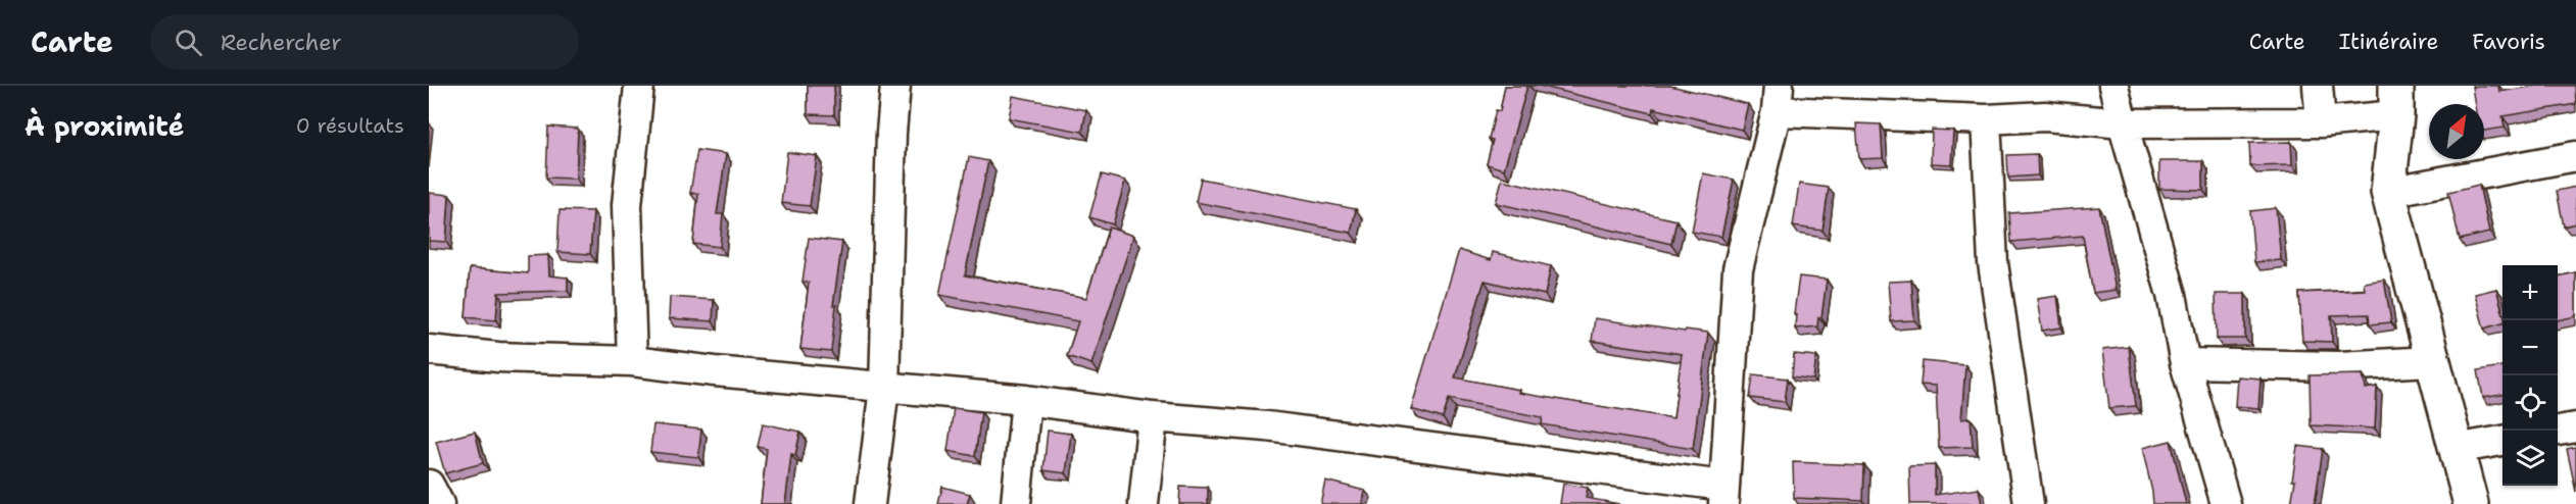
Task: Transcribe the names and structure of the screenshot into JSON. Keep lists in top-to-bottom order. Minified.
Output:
{"north":"top right","page":{"header":"Carte","search":"Rechercher","nav":["Carte","Itinéraire","Favoris"],"heading":["À proximité","0 résultats"],"map_buttons":["+","−"]}}
